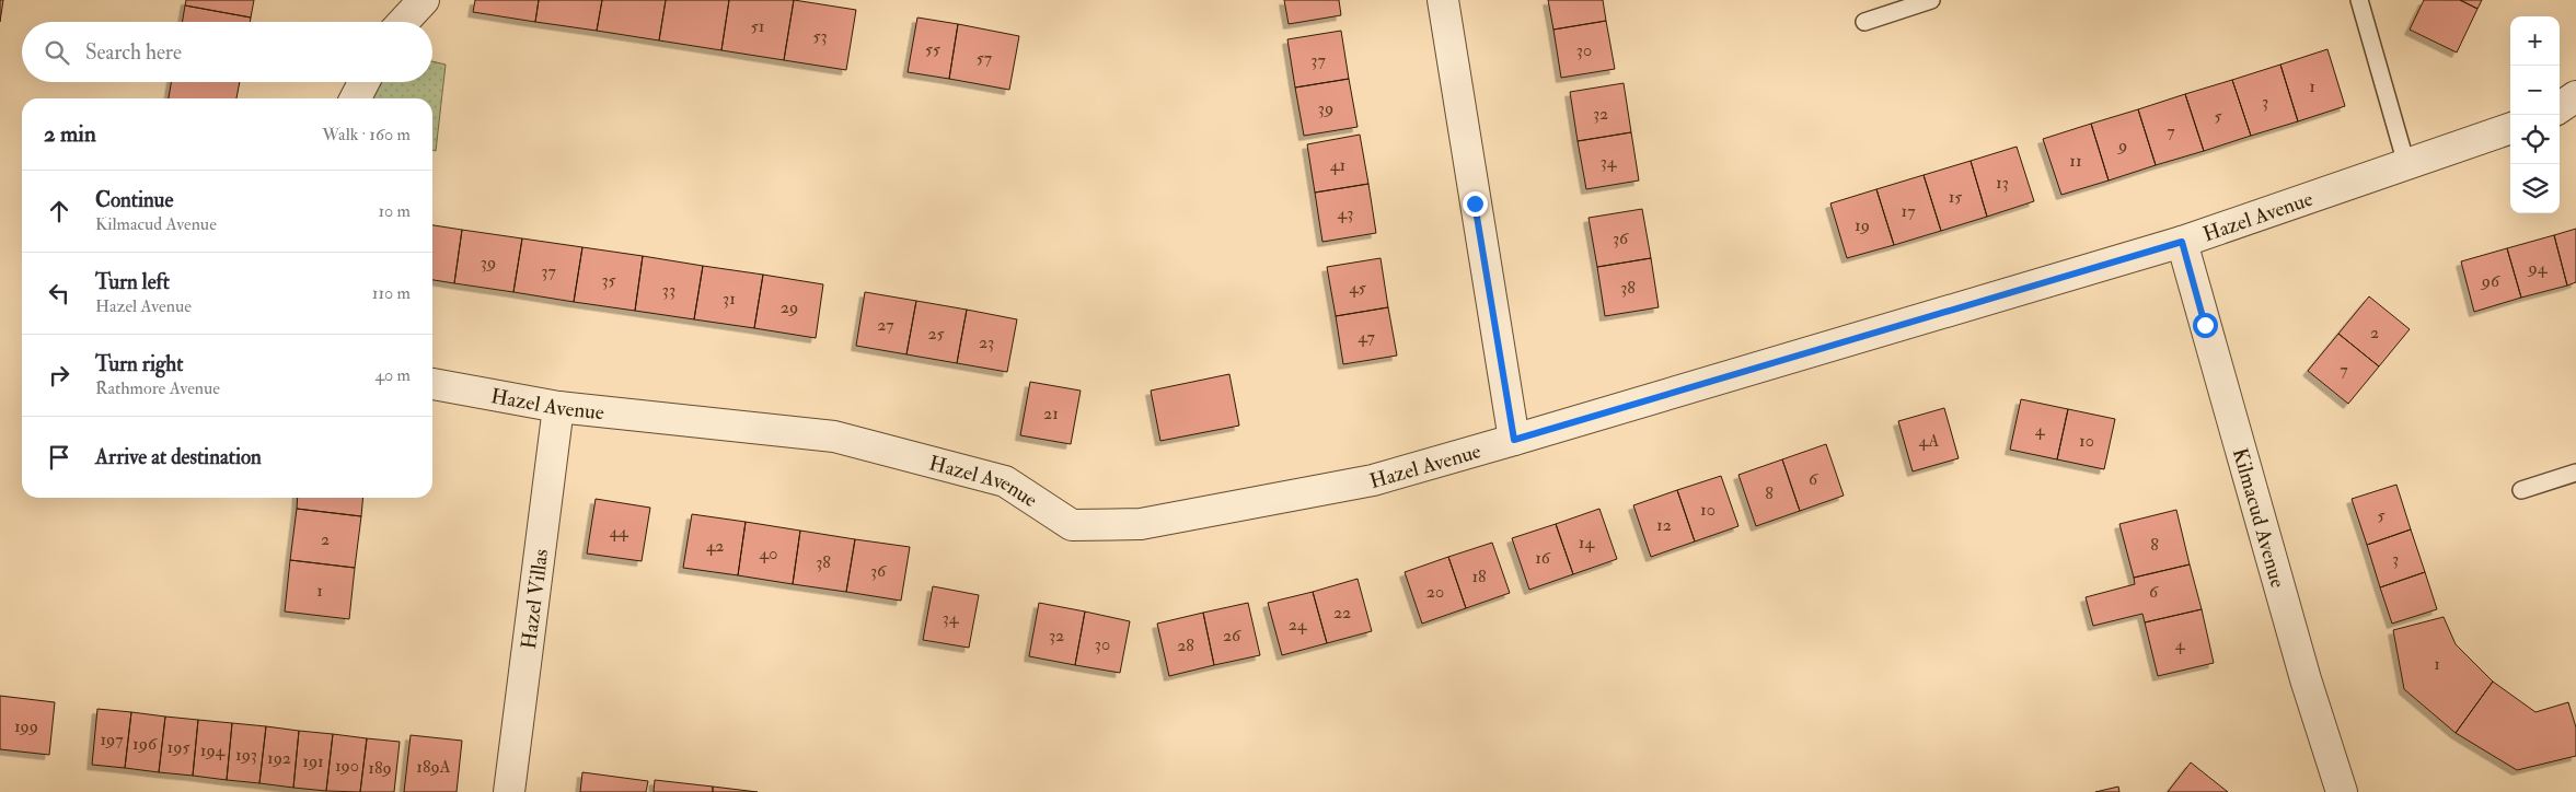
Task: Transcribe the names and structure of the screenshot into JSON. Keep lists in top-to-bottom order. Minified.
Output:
{"streets":{"street":["Hazel Avenue","Kilmacud Avenue","Hazel Villas"]},"crossings":[["Hazel Avenue","Kilmacud Avenue"],["Hazel Avenue","Hazel Villas"]],"house_numbers":["51","53","55","30","57","37","1","3","39","32","5","7","9","11","34","41","13","15","17","43","19","36","39","94","37","35","96","45","38","33","31","29","27","2","25","47","23","7","21","4","4A","10","6","8","10","5","12","44","2","14","8","42","40","16","3","38","36","18","1","20","6","22","34","24","32","26","30","4","28","1","199","197","196","195","194","193","192","191","190","189A","189"],"page":{"map_buttons":["+","−"],"search":"Search here","heading":["2 min","Walk · 160 m"],"list":[["Continue","Kilmacud Avenue","10 m"],["Turn left","Hazel Avenue","110 m"],["Turn right","Rathmore Avenue","40 m"],"Arrive at destination"]}}
